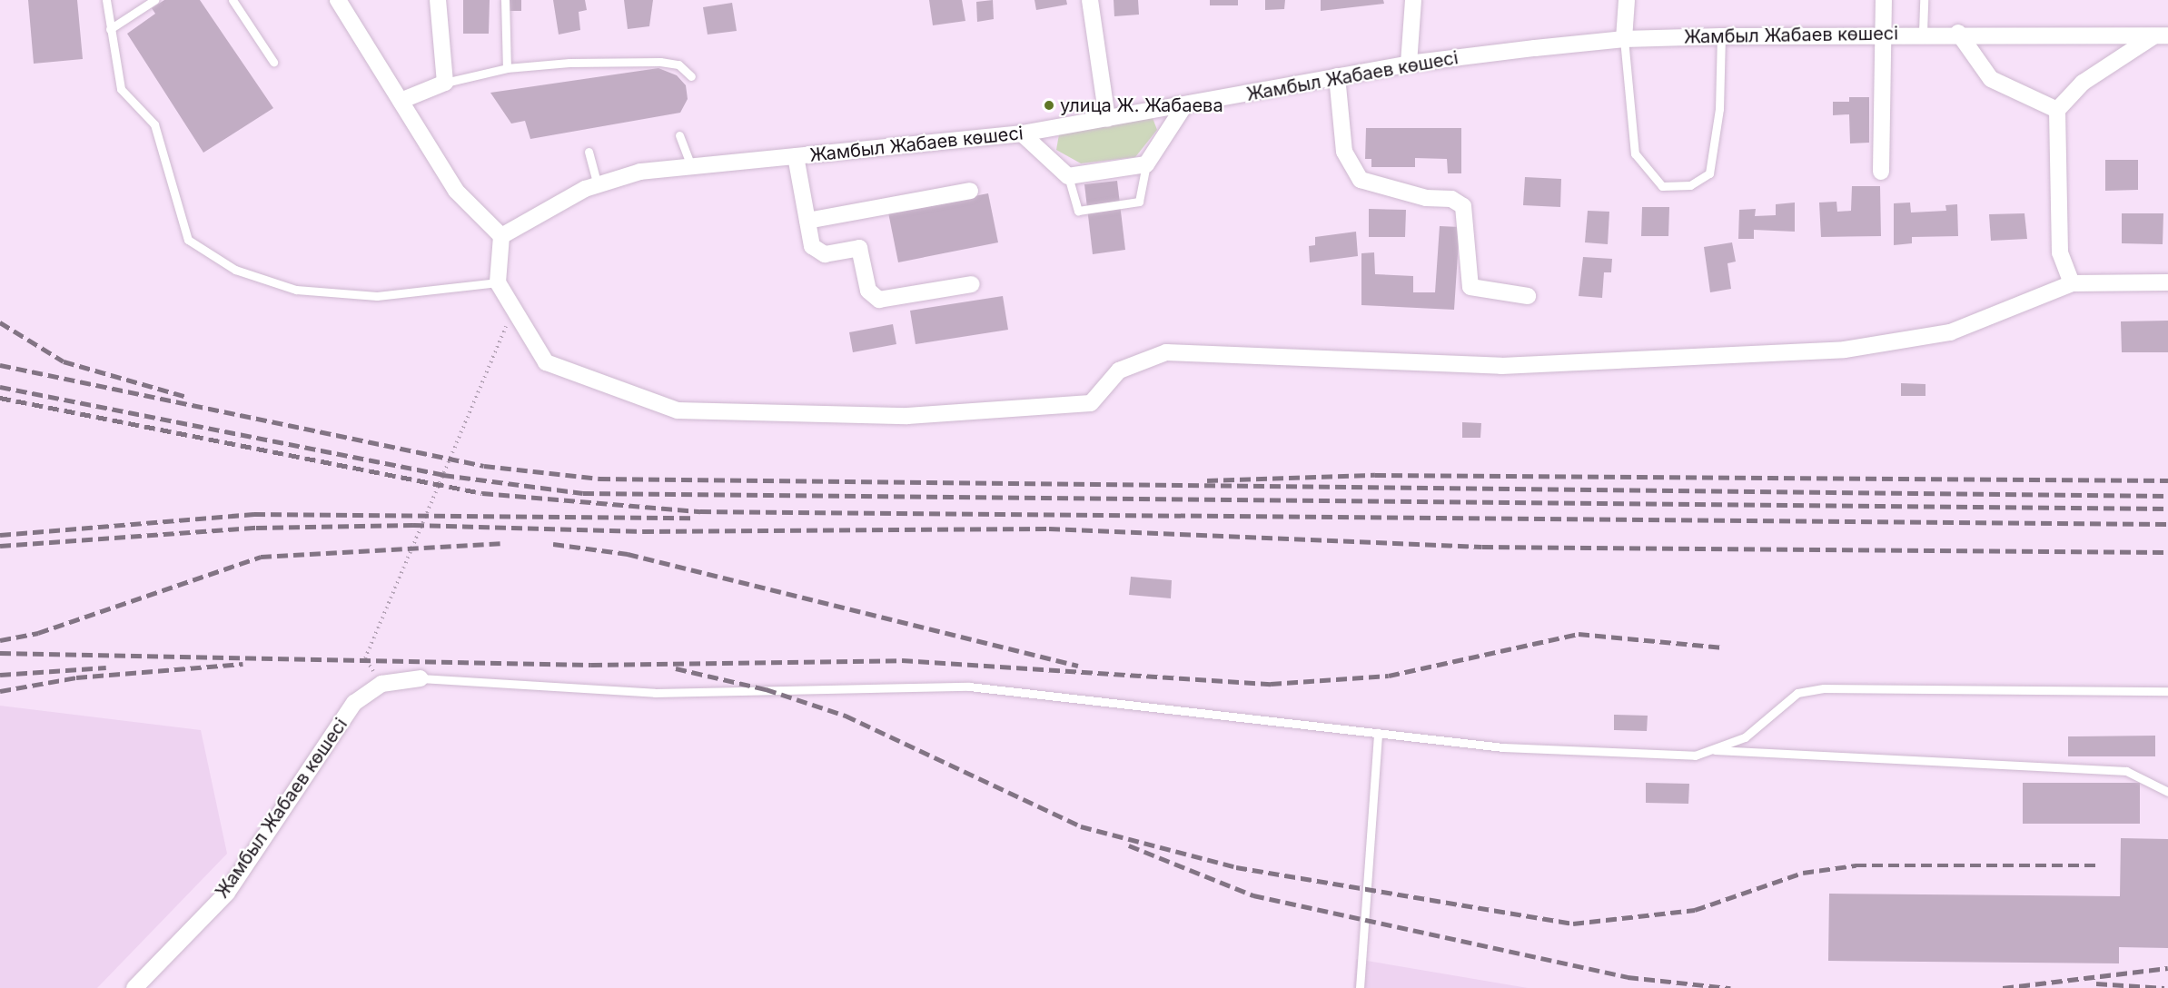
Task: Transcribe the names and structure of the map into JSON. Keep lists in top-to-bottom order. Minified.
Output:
{"streets":{"street":["Жамбыл Жабаев көшесі"]},"places":["улица Ж. Жабаева"]}
